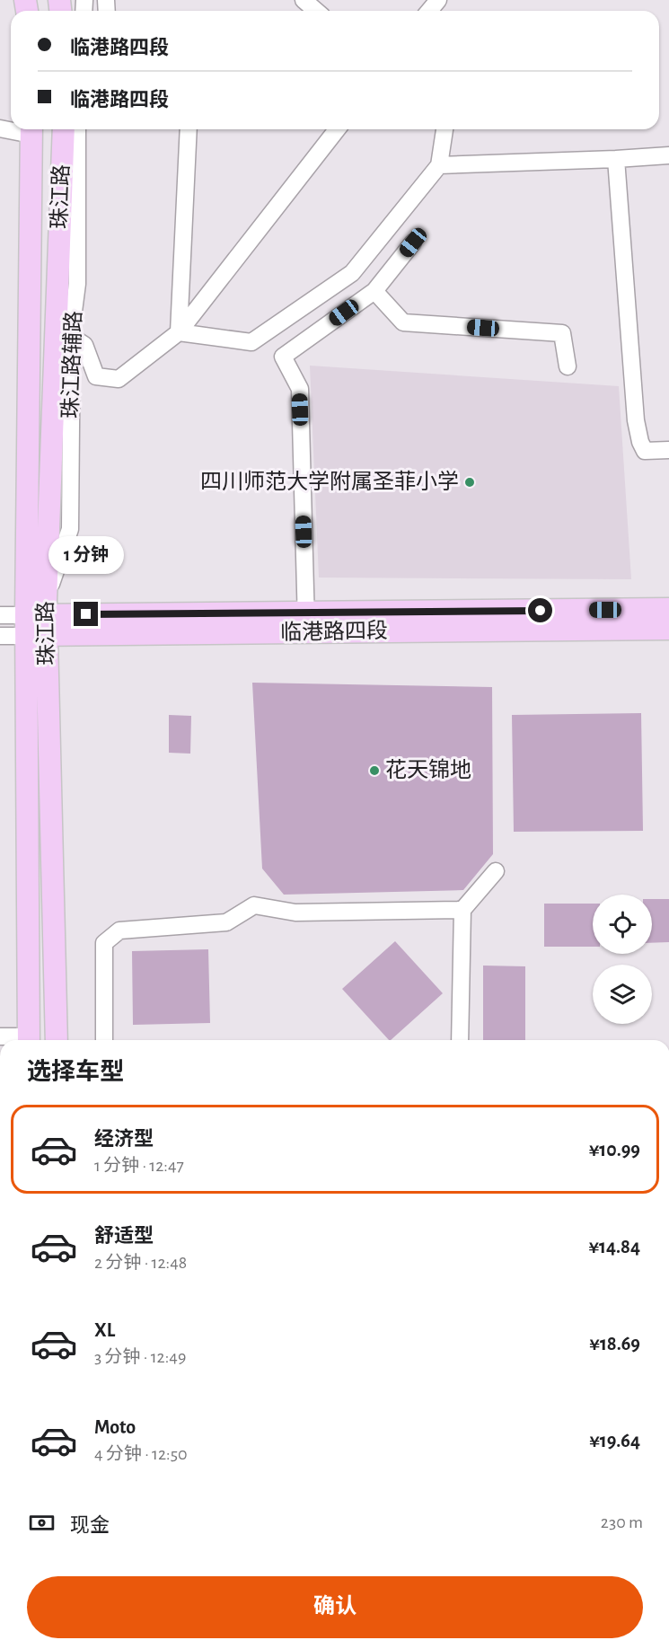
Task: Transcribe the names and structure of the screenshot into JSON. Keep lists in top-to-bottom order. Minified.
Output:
{"streets":{"main road":["珠江路","临港路四段"],"street":["珠江路辅路"]},"crossings":[["珠江路","珠江路辅路"],["珠江路","临港路四段"],["珠江路辅路","临港路四段"]],"places":["四川师范大学附属圣菲小学","花天锦地"],"page":{"banner":["临港路四段","临港路四段"],"bubble":"1 分钟","heading":"选择车型","list":[{"name":"经济型","note":"1 分钟 · 12:47","value":"¥10.99"},{"name":"舒适型","note":"2 分钟 · 12:48","value":"¥14.84"},{"name":"XL","note":"3 分钟 · 12:49","value":"¥18.69"},{"name":"Moto","note":"4 分钟 · 12:50","value":"¥19.64"}],"pay":["现金","230 m"],"buttons":"确认"}}
